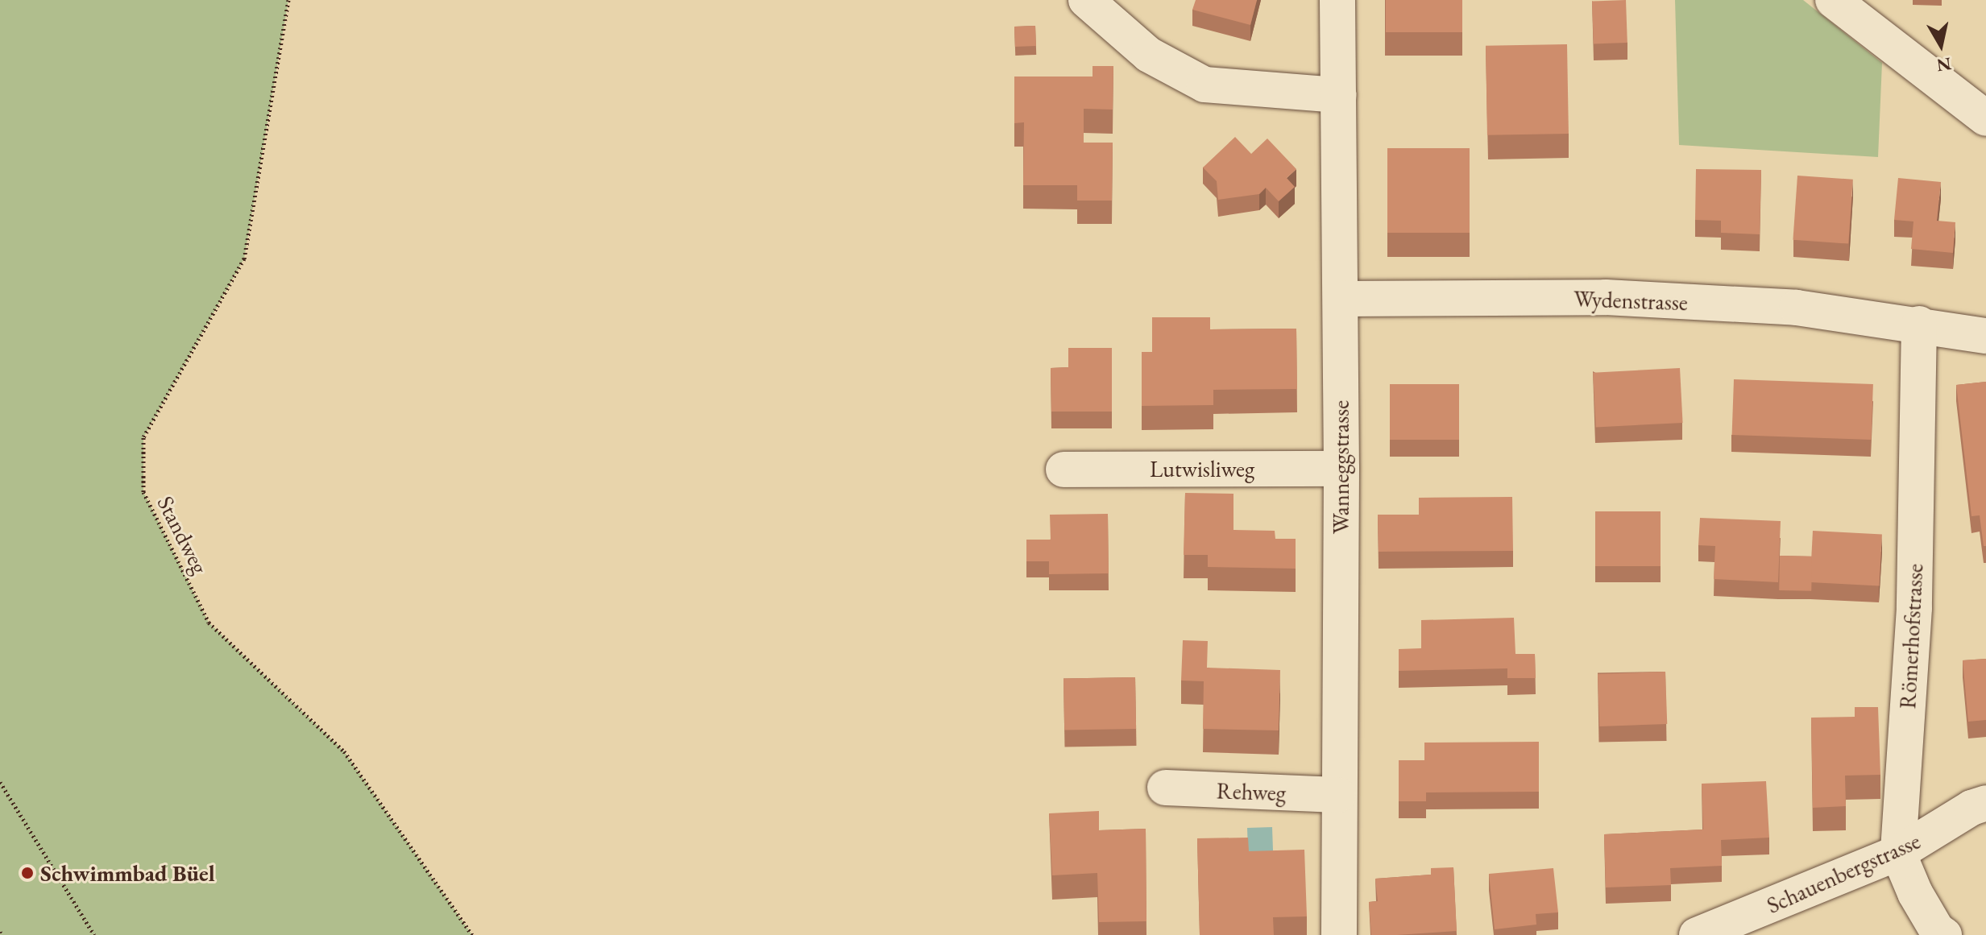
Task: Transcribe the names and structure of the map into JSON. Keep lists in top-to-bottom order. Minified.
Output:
{"streets":{"street":["Wydenstrasse","Wanneggstrasse","Lutwisliweg","Römerhofstrasse","Rehweg","Schauenbergstrasse"],"path":["Standweg"]},"crossings":[["Wydenstrasse","Wanneggstrasse"],["Wydenstrasse","Römerhofstrasse"],["Wanneggstrasse","Lutwisliweg"],["Wanneggstrasse","Rehweg"],["Römerhofstrasse","Schauenbergstrasse"]],"places":["Schwimmbad Büel"],"north":"bottom"}
